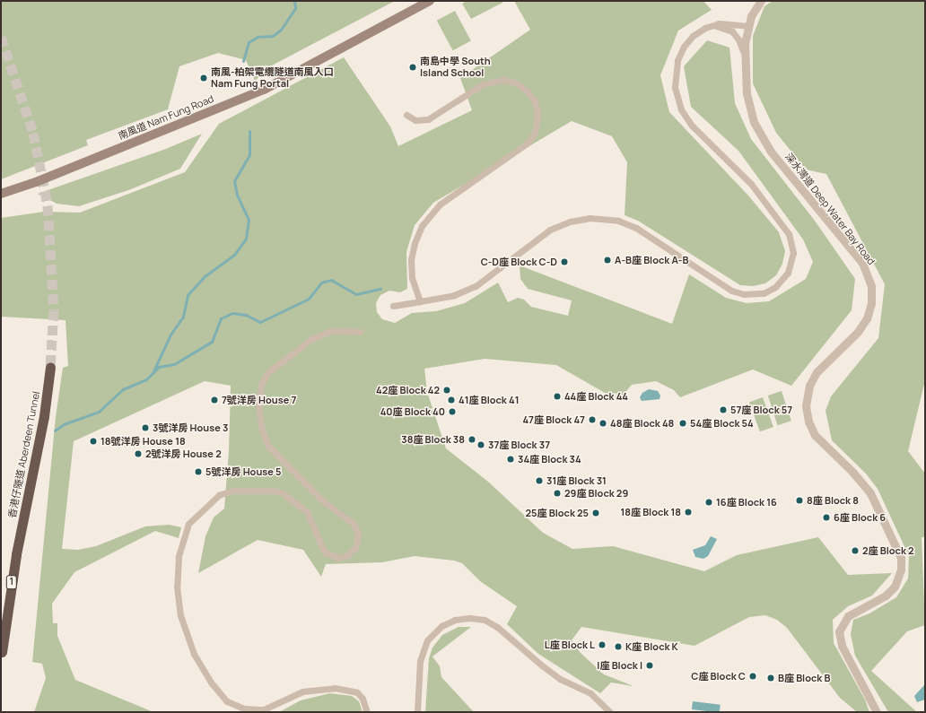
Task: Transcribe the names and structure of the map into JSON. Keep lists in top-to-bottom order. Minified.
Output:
{"streets":{"highway":["香港仔隧道 Aberdeen Tunnel","1"],"main road":["南風道 Nam Fung Road"],"street":["深水灣道 Deep Water Bay Road"]},"places":["南島中學 South Island School","南風-柏架電纜隧道南風入口 Nam Fung Portal","A-B座 Block A-B","C-D座 Block C-D","42座 Block 42","44座 Block 44","7號洋房 House 7","41座 Block 41","57座 Block 57","40座 Block 40","47座 Block 47","48座 Block 48","54座 Block 54","3號洋房 House 3","38座 Block 38","18號洋房 House 18","37座 Block 37","2號洋房 House 2","34座 Block 34","5號洋房 House 5","31座 Block 31","29座 Block 29","8座 Block 8","16座 Block 16","18座 Block 18","25座 Block 25","6座 Block 6","2座 Block 2","L座 Block L","K座 Block K","I座 Block I","C座 Block C","B座 Block B"]}
